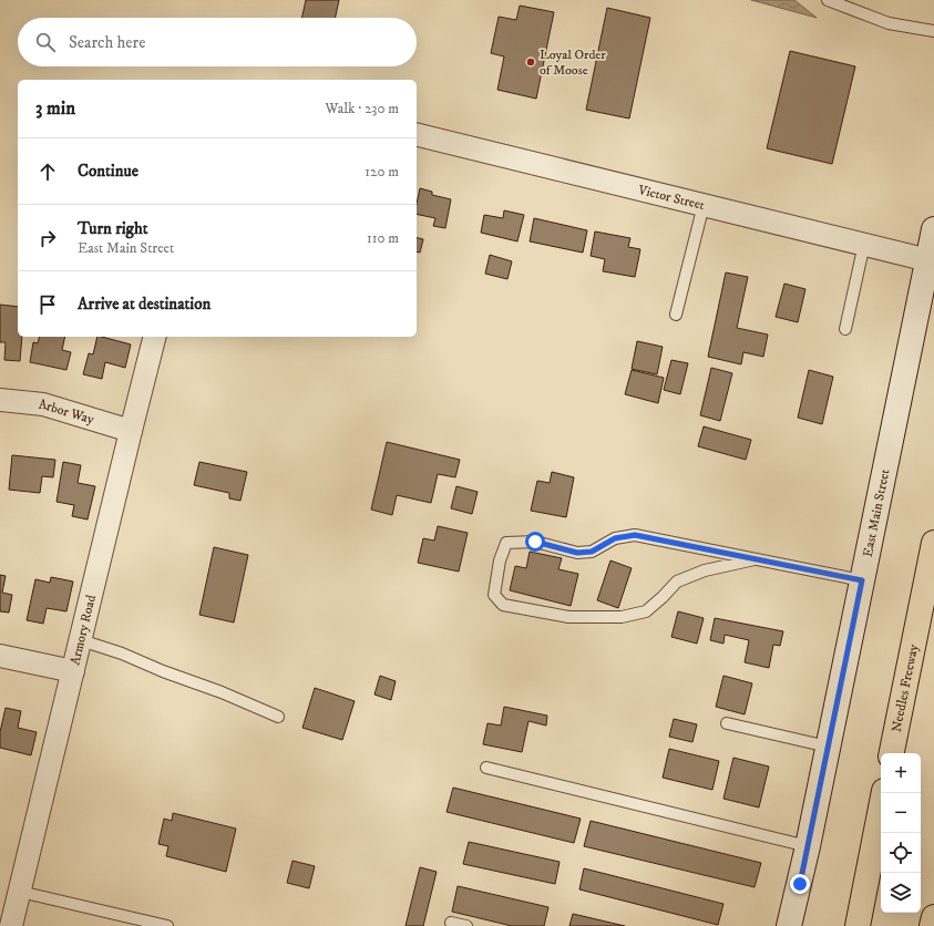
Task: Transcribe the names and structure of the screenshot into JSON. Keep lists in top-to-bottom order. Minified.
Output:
{"streets":{"highway":["Needles Freeway"],"street":["Victor Street","Arbor Way","East Main Street","Armory Road"]},"crossings":[["Victor Street","East Main Street"],["Arbor Way","Armory Road"]],"places":["Loyal Order of Moose"],"page":{"search":"Search here","heading":["3 min","Walk · 230 m"],"list":[["Continue","120 m"],["Turn right","East Main Street","110 m"],"Arrive at destination"],"map_buttons":["+","−"]}}
